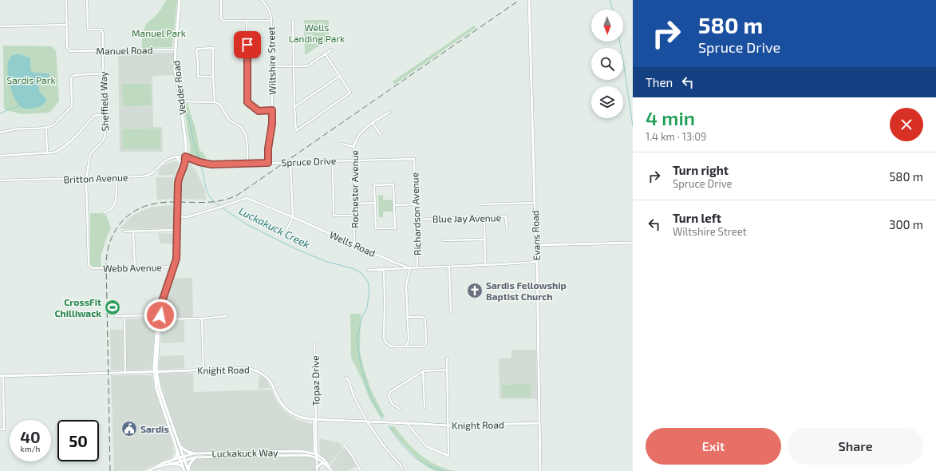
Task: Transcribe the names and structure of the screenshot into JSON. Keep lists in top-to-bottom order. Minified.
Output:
{"streets":{"main road":["Vedder Road"],"street":["Manuel Road","Wiltshire Street","Sheffield Way","Spruce Drive","Britton Avenue","Rochester Avenue","Richardson Avenue","Blue Jay Avenue","Evans Road","Wells Road","Webb Avenue","Knight Road","Topaz Drive","Luckakuck Way"]},"crossings":[["Manuel Road","Vedder Road"],["Manuel Road","Sheffield Way"],["Wiltshire Street","Spruce Drive"],["Vedder Road","Spruce Drive"],["Vedder Road","Britton Avenue"],["Vedder Road","Wells Road"],["Vedder Road","Webb Avenue"],["Vedder Road","Knight Road"],["Vedder Road","Luckakuck Way"],["Sheffield Way","Britton Avenue"],["Sheffield Way","Webb Avenue"],["Spruce Drive","Britton Avenue"],["Spruce Drive","Rochester Avenue"],["Spruce Drive","Richardson Avenue"],["Rochester Avenue","Wells Road"],["Richardson Avenue","Blue Jay Avenue"],["Richardson Avenue","Wells Road"],["Evans Road","Wells Road"],["Evans Road","Knight Road"],["Knight Road","Topaz Drive"],["Topaz Drive","Luckakuck Way"]],"water":["Luckakuck Creek"],"parks":["Wells Landing Park","Manuel Park","Sardis Park"],"places":{"church":["Sardis Fellowship Baptist Church"],"sports":["CrossFit Chilliwack"],"public building":["Sardis"]},"north":"bottom","page":{"turn":["580 m","Spruce Drive"],"then":"Then","heading":["4 min","1.4 km · 13:09"],"list":[{"name":"Turn right","note":"Spruce Drive","value":"580 m"},{"name":"Turn left","note":"Wiltshire Street","value":"300 m"}],"speed":"40 km/h","limit":"50","buttons":["Exit","Share"]}}
